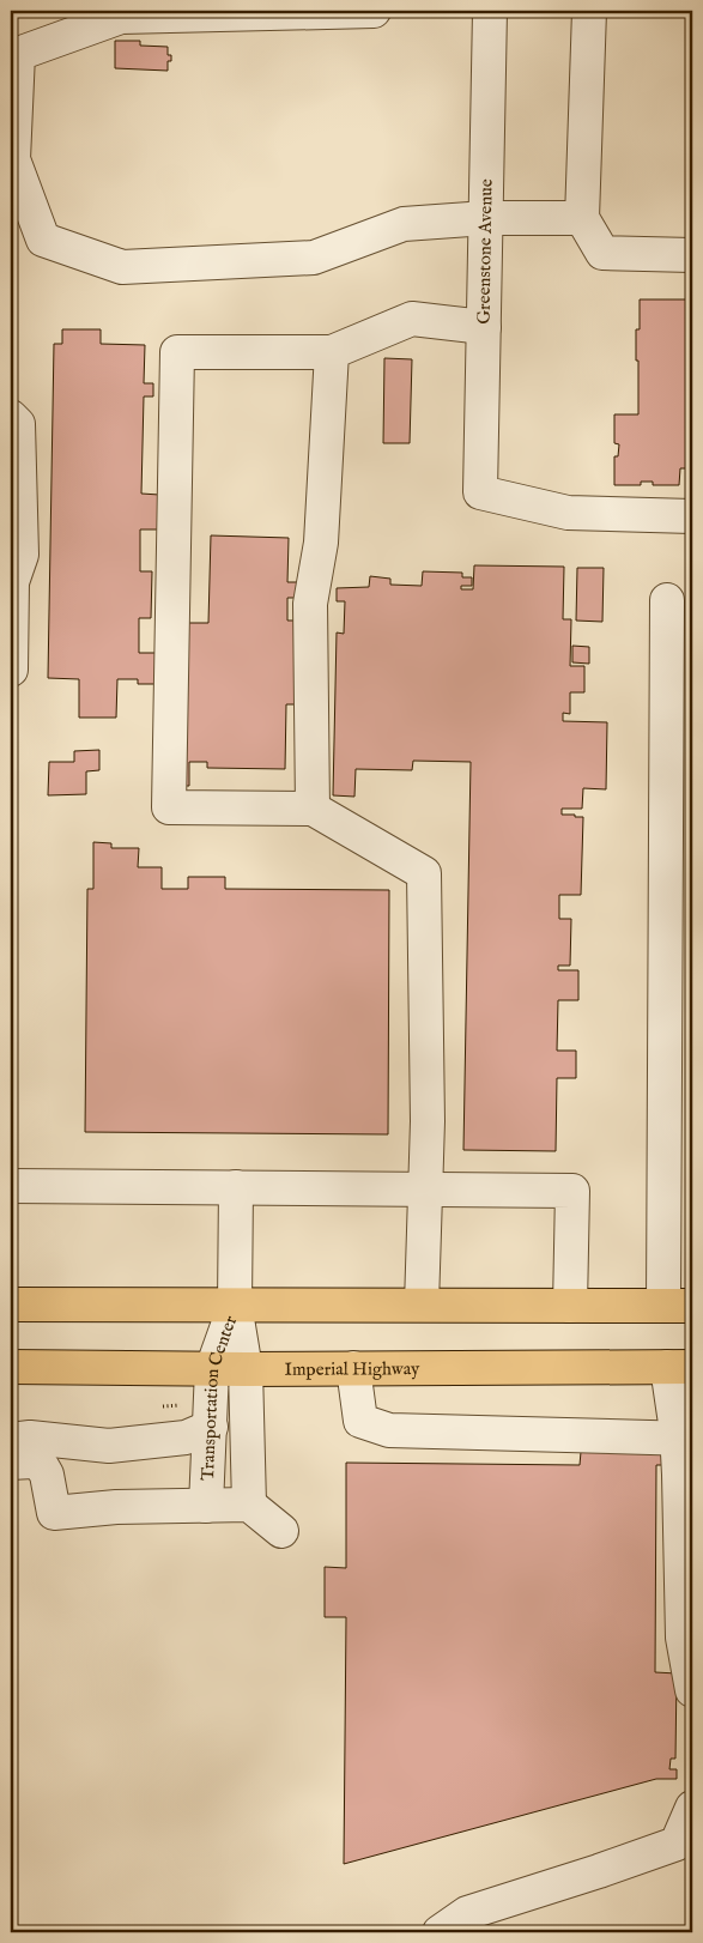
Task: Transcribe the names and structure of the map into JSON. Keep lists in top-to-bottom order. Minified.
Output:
{"streets":{"main road":["Imperial Highway"],"street":["Greenstone Avenue","Transportation Center"]},"crossings":[["Imperial Highway","Transportation Center"]]}
